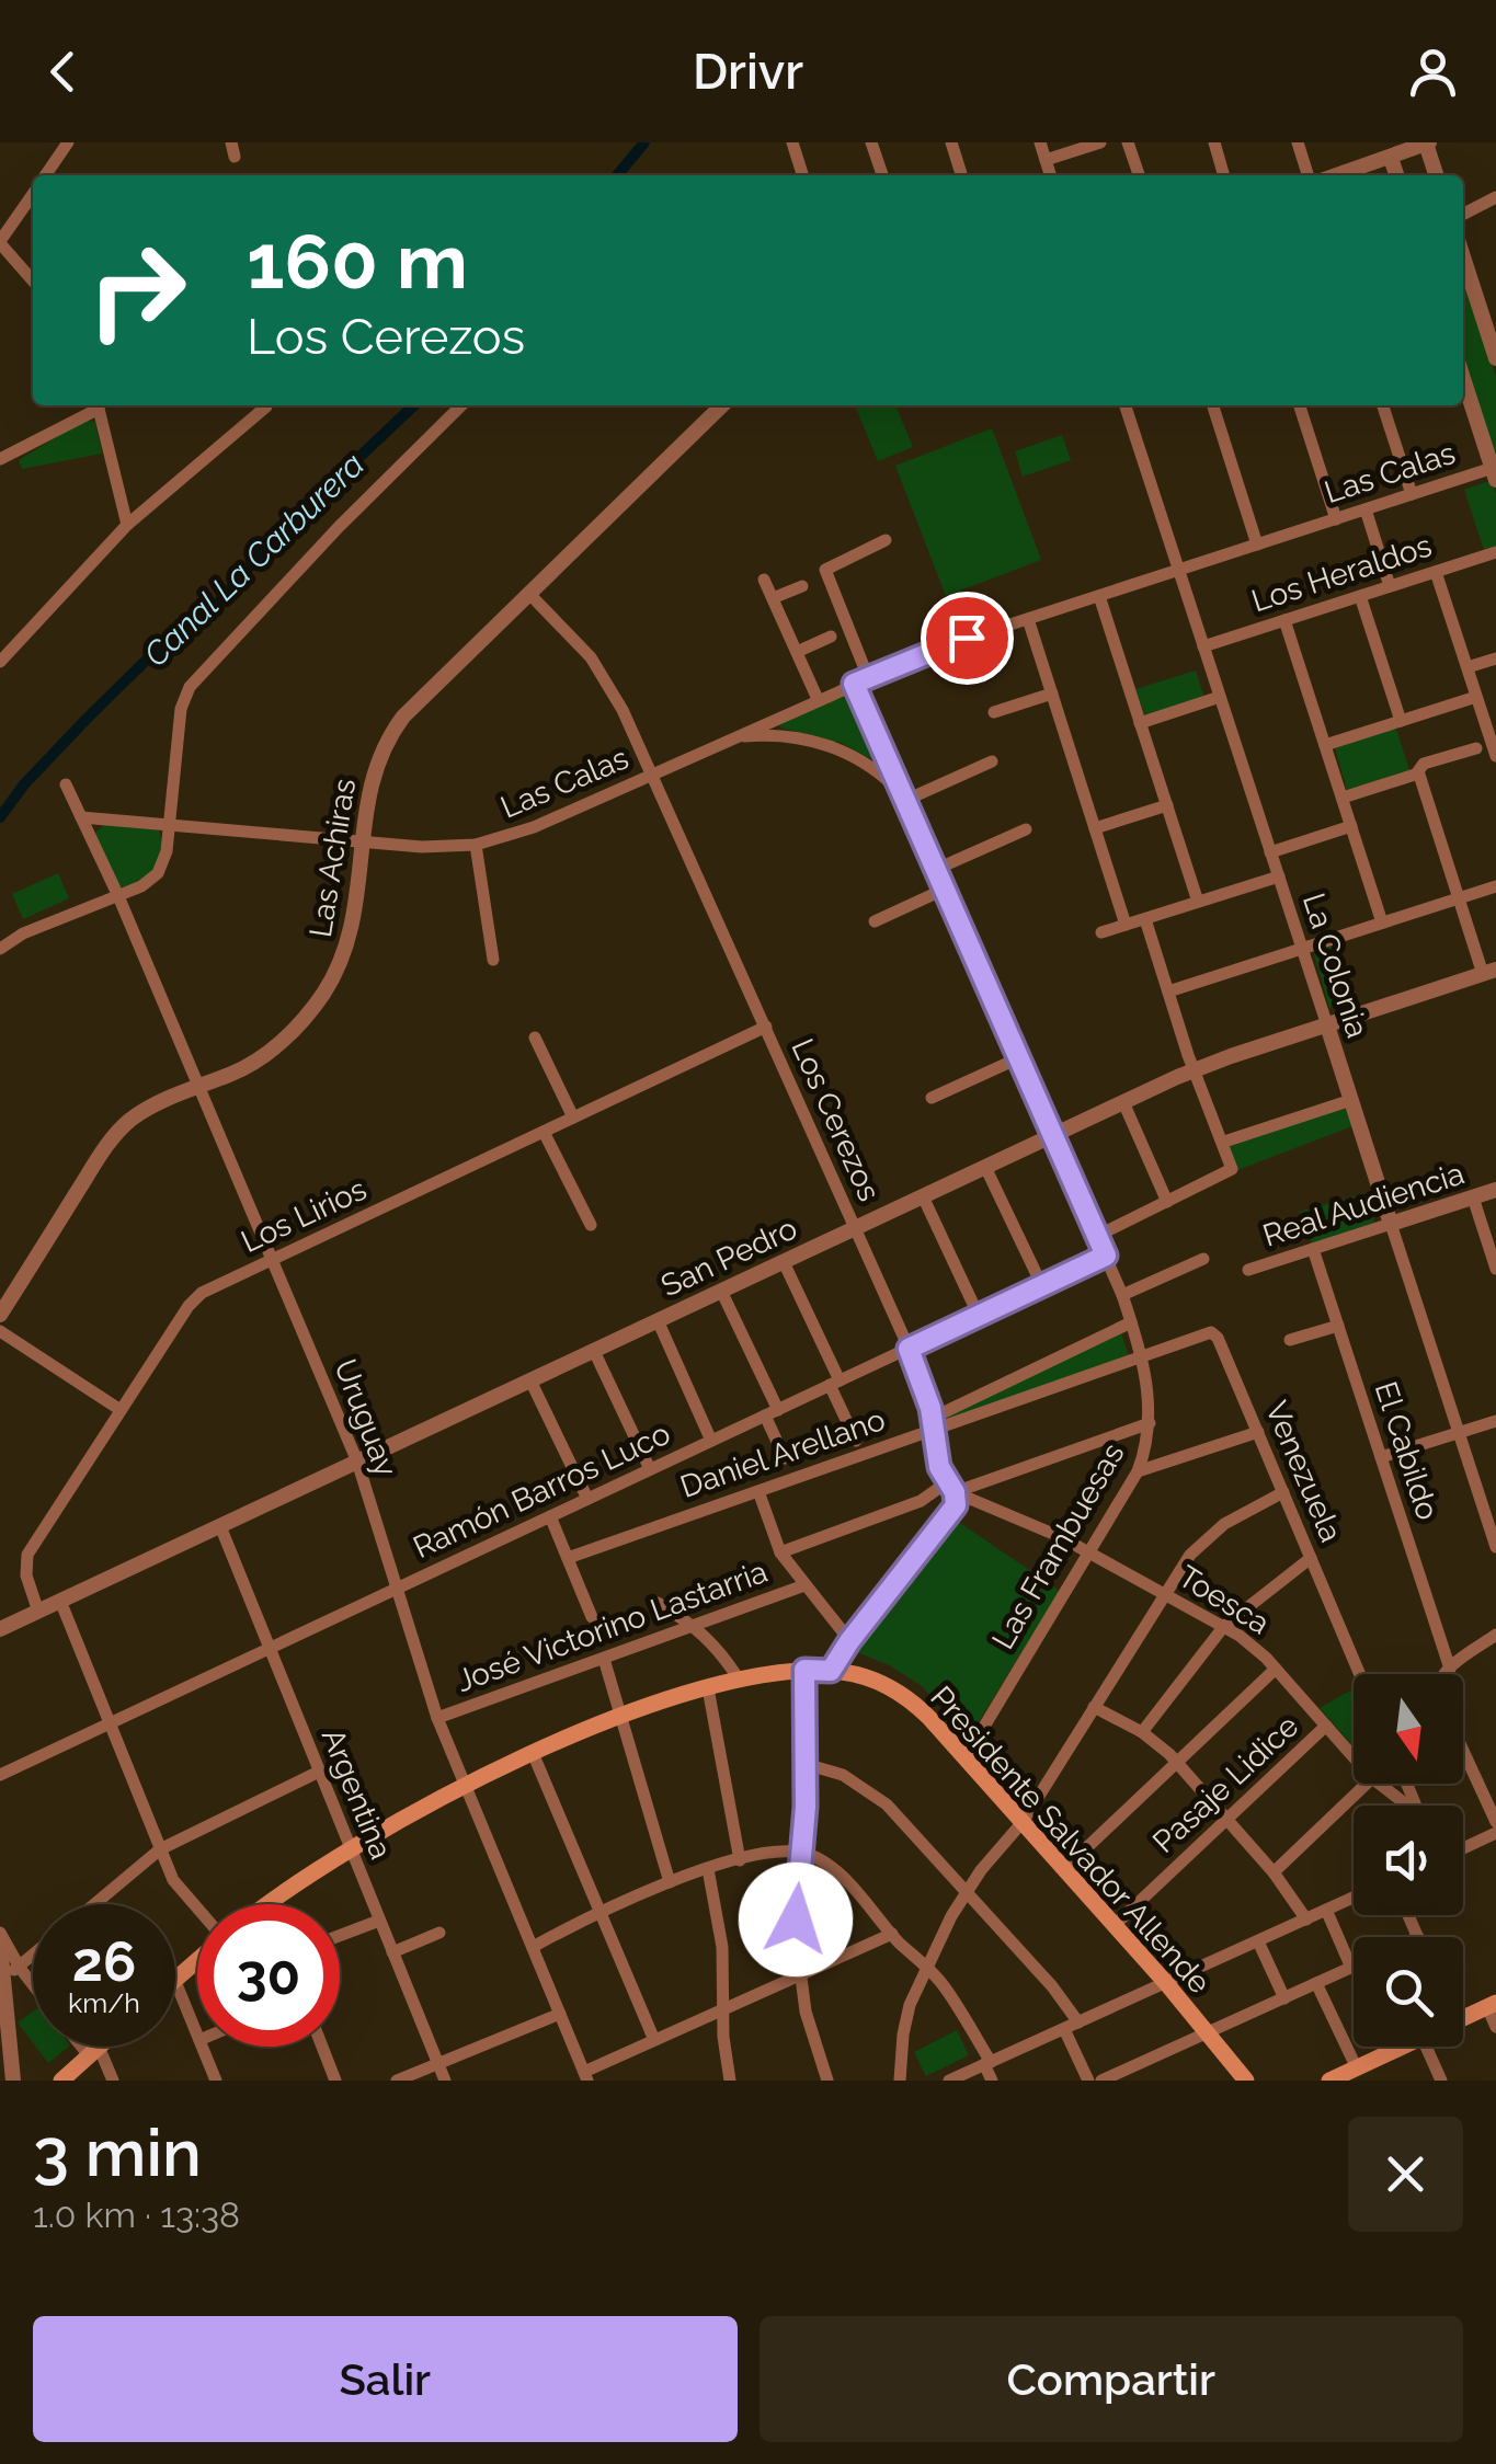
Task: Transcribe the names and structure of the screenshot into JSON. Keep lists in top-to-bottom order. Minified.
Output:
{"streets":{"main road":["Presidente Salvador Allende"],"street":["Las Calas","Los Heraldos","Las Achiras","La Colonia","Los Cerezos","Real Audiencia","Los Lirios","San Pedro","Uruguay","El Cabildo","Daniel Arellano","Venezuela","Ramón Barros Luco","Las Frambuesas","Toesca","José Victorino Lastarria","Pasaje Lidice","Argentina"]},"crossings":[["Las Calas","Las Achiras"],["Las Calas","La Colonia"],["Las Calas","Los Cerezos"],["Las Calas","Uruguay"],["Las Calas","Las Frambuesas"],["Los Heraldos","La Colonia"],["Las Achiras","Los Cerezos"],["Las Achiras","Uruguay"],["La Colonia","Real Audiencia"],["La Colonia","San Pedro"],["Los Cerezos","Los Lirios"],["Los Cerezos","San Pedro"],["Los Cerezos","Daniel Arellano"],["Los Cerezos","Ramón Barros Luco"],["Los Cerezos","Toesca"],["Real Audiencia","El Cabildo"],["Los Lirios","San Pedro"],["Los Lirios","Uruguay"],["San Pedro","Uruguay"],["San Pedro","Las Frambuesas"],["San Pedro","Argentina"],["Uruguay","Ramón Barros Luco"],["Uruguay","José Victorino Lastarria"],["Uruguay","Presidente Salvador Allende"],["Daniel Arellano","Venezuela"],["Daniel Arellano","Las Frambuesas"],["Venezuela","Las Frambuesas"],["Ramón Barros Luco","Las Frambuesas"],["Ramón Barros Luco","Argentina"],["Las Frambuesas","Toesca"],["Las Frambuesas","Presidente Salvador Allende"],["Toesca","Pasaje Lidice"],["Pasaje Lidice","Presidente Salvador Allende"],["Argentina","Presidente Salvador Allende"]],"water":["Canal La Carburera"],"north":"bottom","page":{"header":"Drivr","turn":["160 m","Los Cerezos"],"speed":"26 km/h","limit":"30","heading":["3 min","1.0 km · 13:38"],"buttons":["Salir","Compartir"]}}
